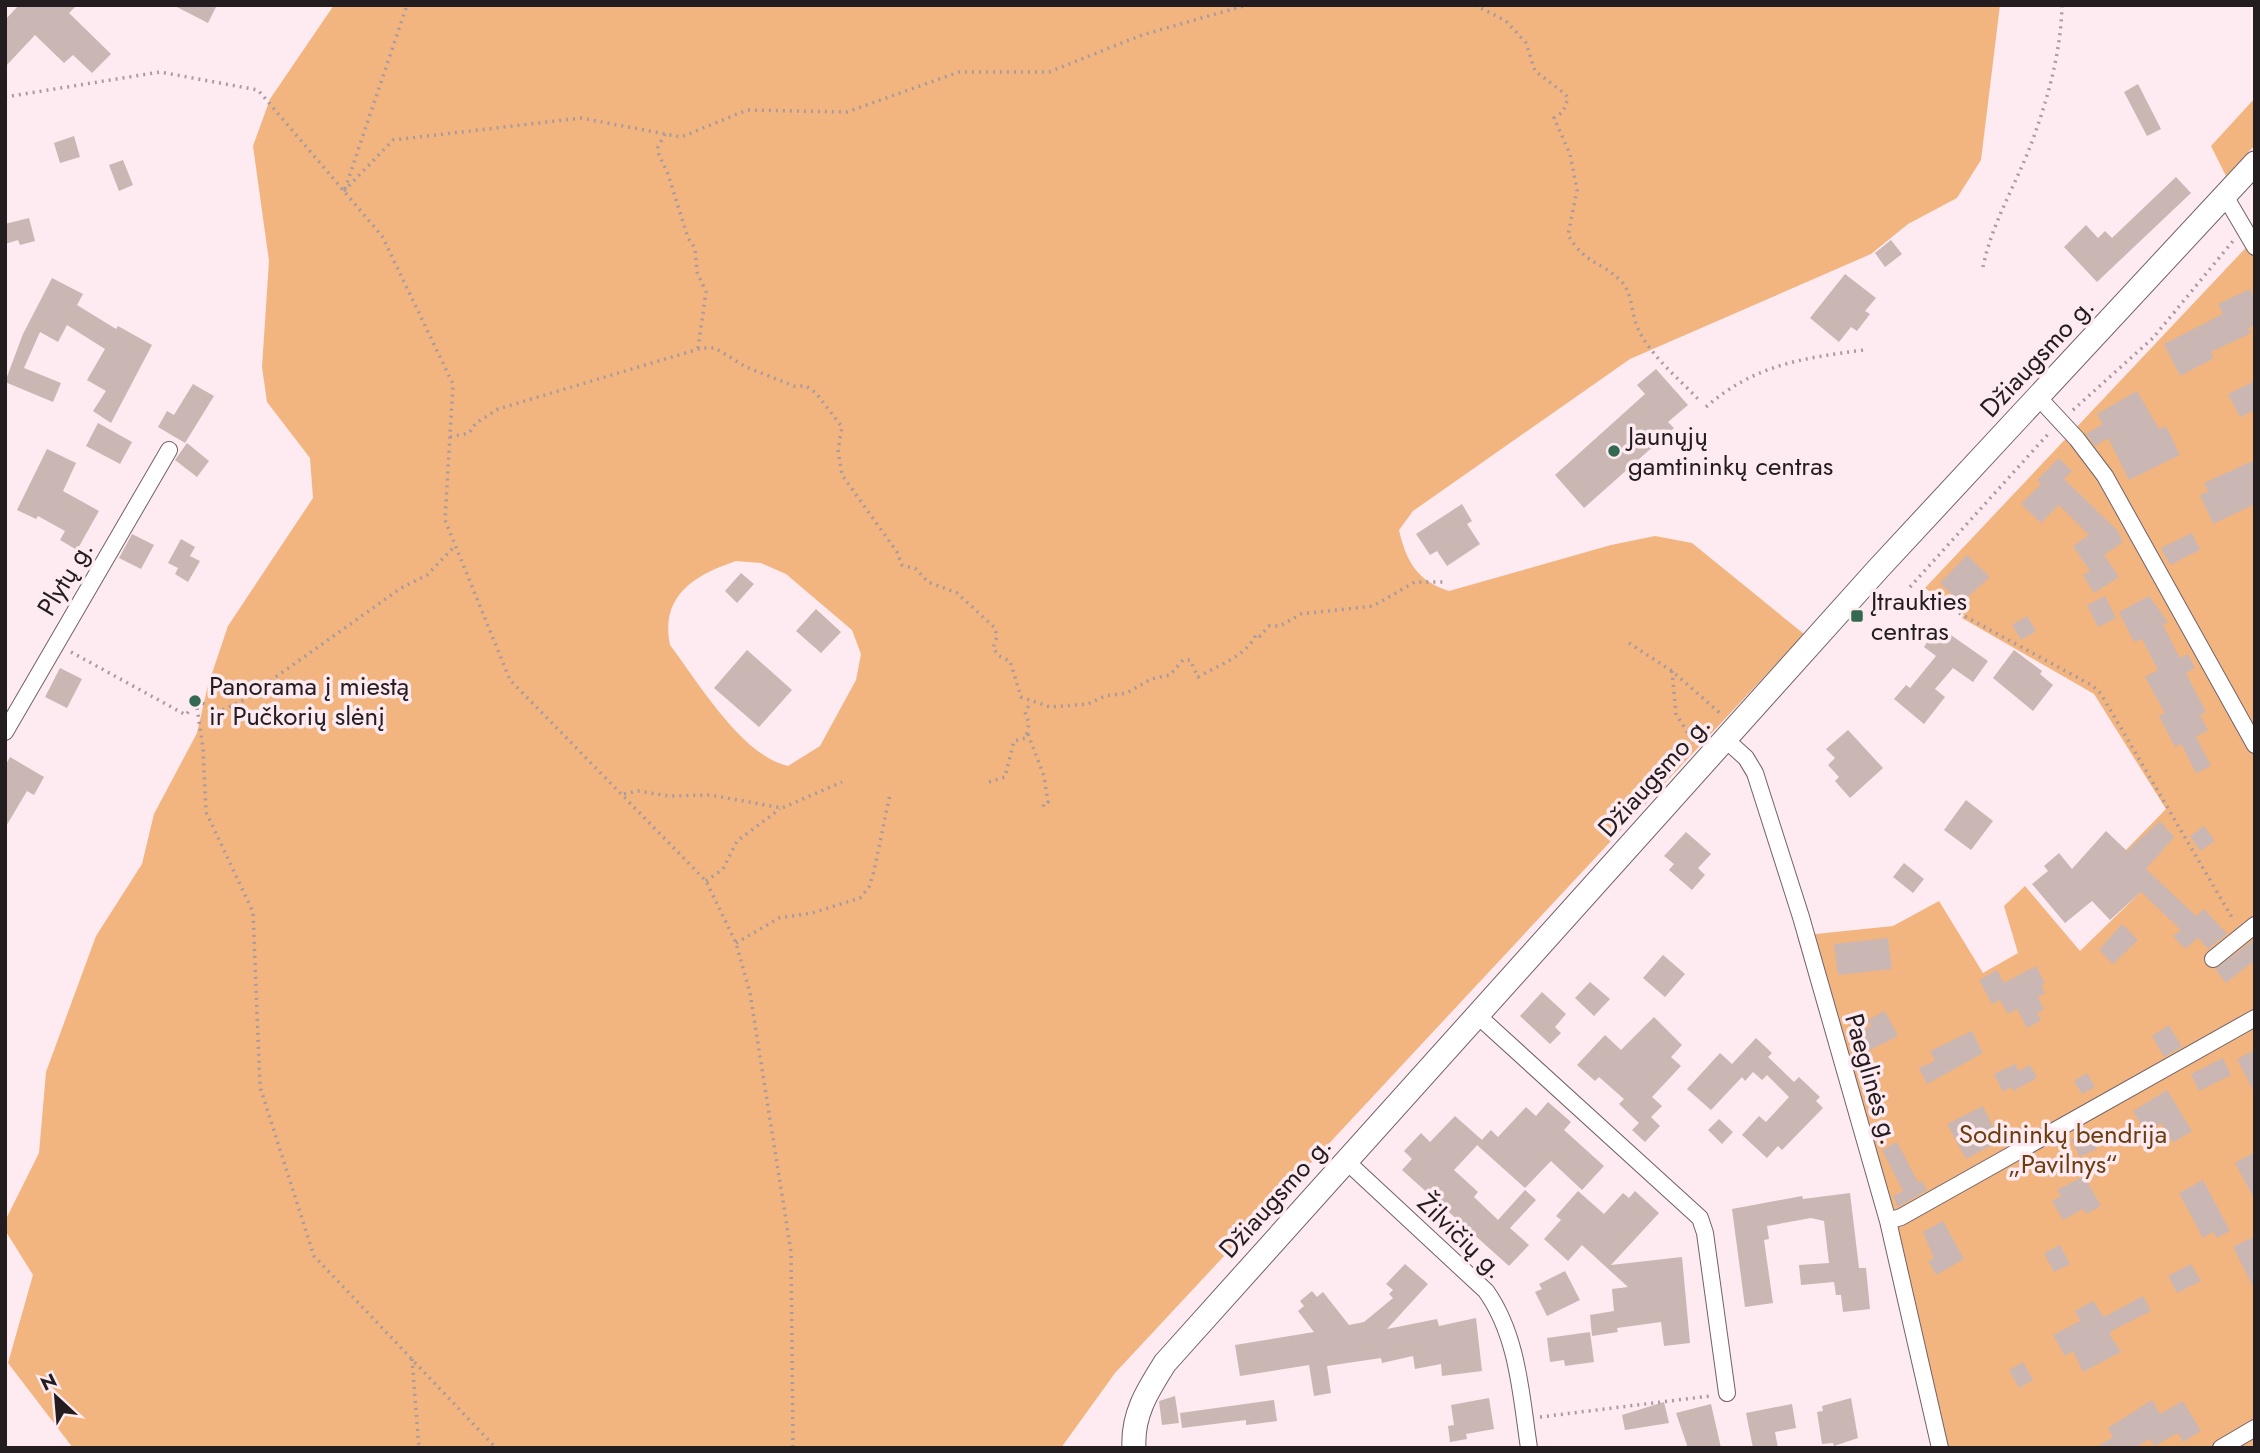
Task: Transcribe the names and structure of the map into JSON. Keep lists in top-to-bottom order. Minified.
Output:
{"streets":{"street":["Džiaugsmo g.","Plytų g.","Paeglinės g.","Žilvičių g."]},"crossings":[["Džiaugsmo g.","Paeglinės g."],["Džiaugsmo g.","Žilvičių g."]],"parks":["Sodininkų bendrija „Pavilnys“"],"places":{"other":["Jaunųjų gamtininkų centras","Panorama į miestą ir Pučkorių slėnį"],"transit":["Įtraukties centras"]},"north":"top left"}
